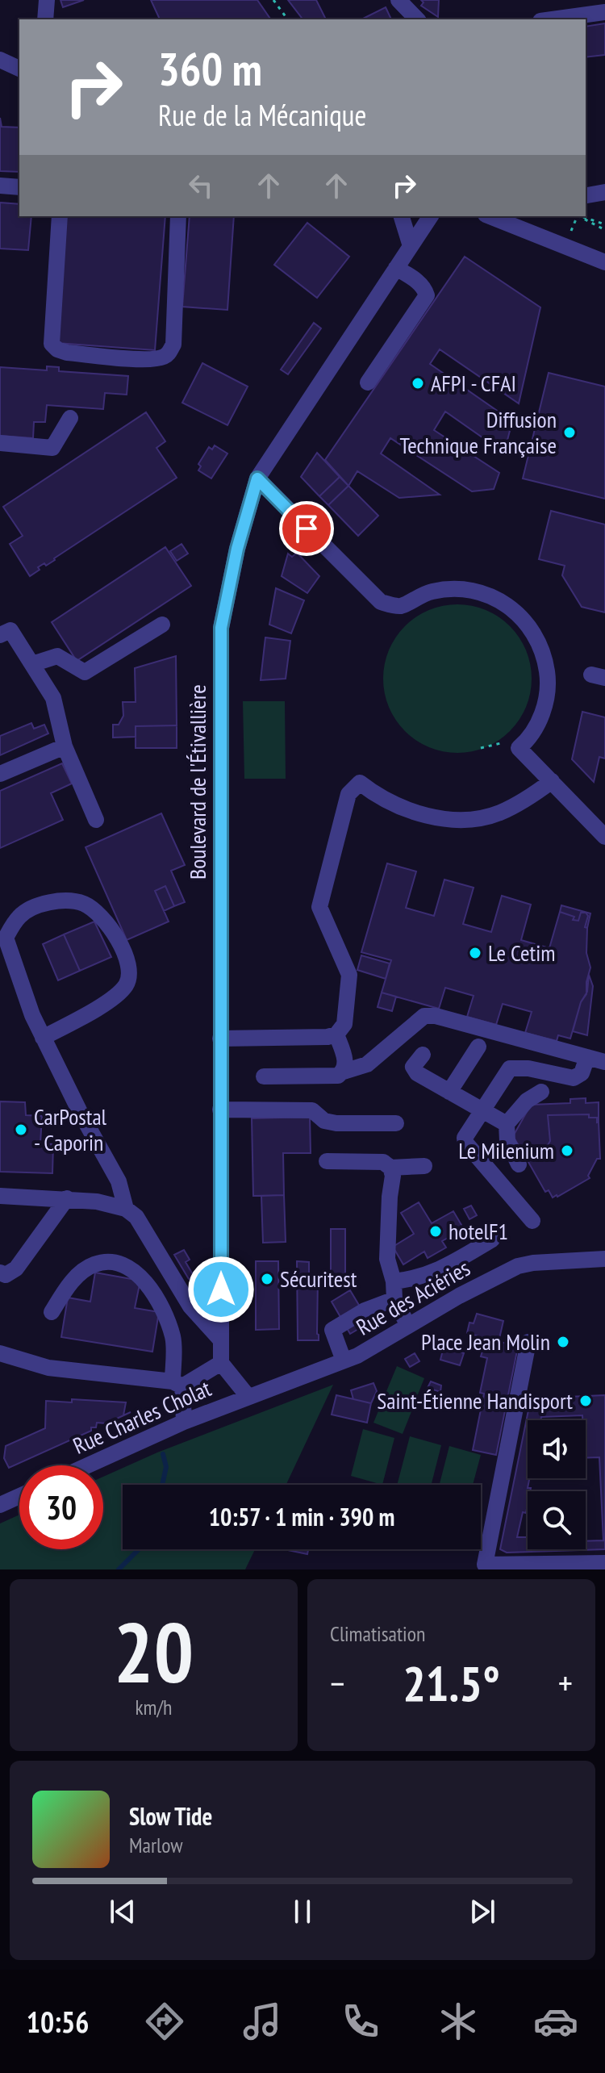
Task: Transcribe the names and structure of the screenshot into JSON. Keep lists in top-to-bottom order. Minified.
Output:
{"streets":{"street":["Boulevard de l'Étivallière","Rue des Aciéries","Rue Charles Cholat"]},"crossings":[["Rue des Aciéries","Rue Charles Cholat"]],"places":["AFPI - CFAI","Diffusion Technique Française","Le Cetim","CarPostal - Caporin","Le Milenium","hotelF1","Sécuritest","Place Jean Molin","Saint-Étienne Handisport"],"page":{"turn":["360 m","Rue de la Mécanique"],"limit":"30","trip":"10:57 · 1 min · 390 m","tile":[["20","km/h"],"Climatisation"],"heat":["−","21.5°","+"],"song":["Slow Tide","Marlow"],"tabs":"10:56"}}
